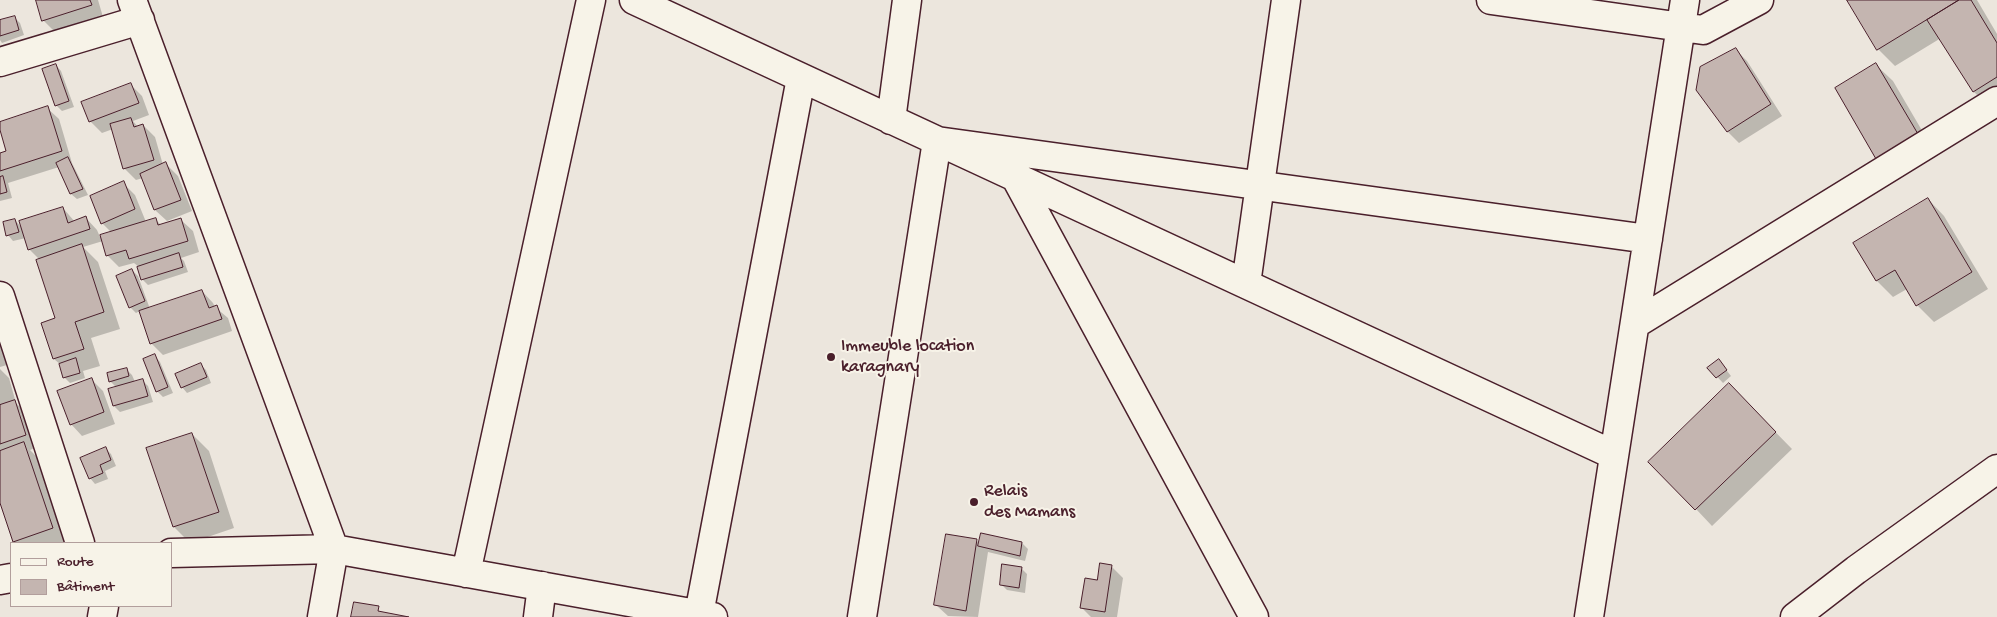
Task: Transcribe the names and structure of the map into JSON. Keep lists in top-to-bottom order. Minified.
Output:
{"places":["Immeuble location karagnary","Relais des Mamans"],"legend":["Route","Bâtiment"]}
